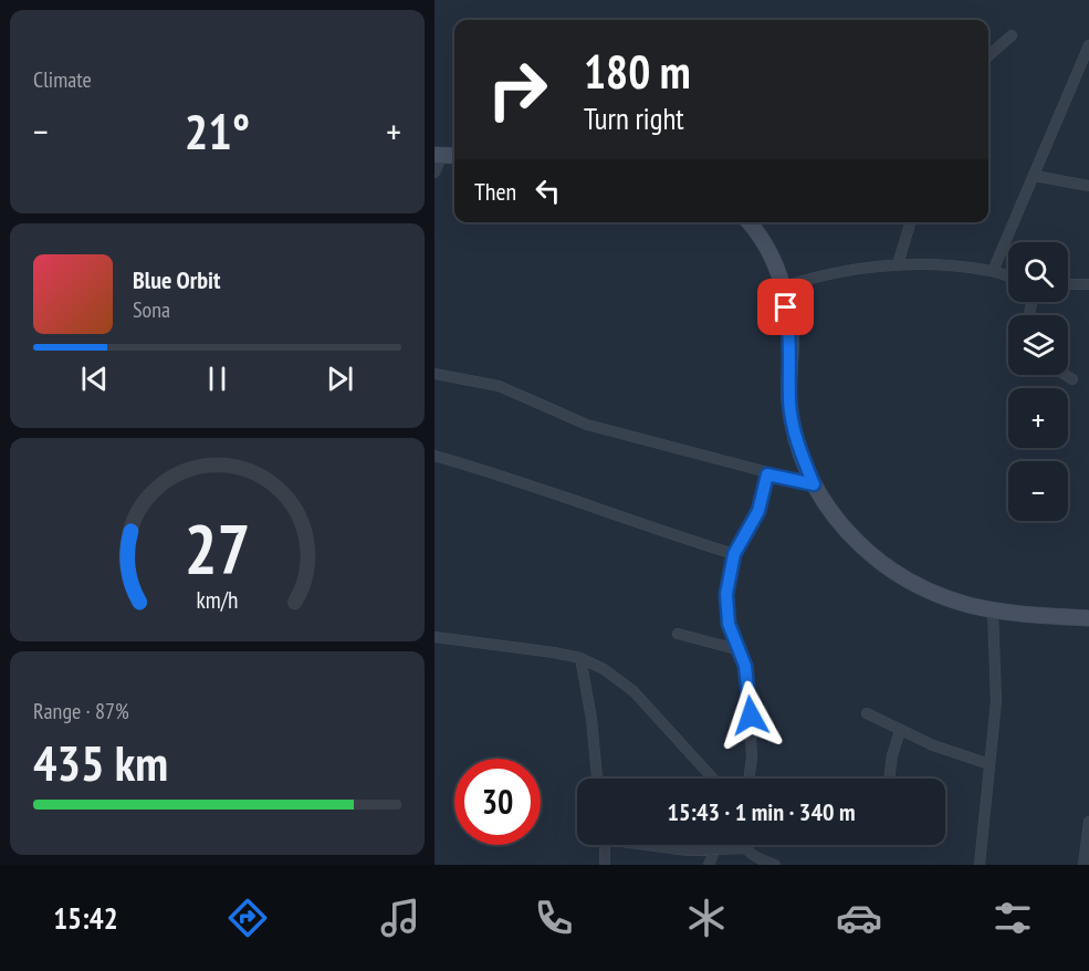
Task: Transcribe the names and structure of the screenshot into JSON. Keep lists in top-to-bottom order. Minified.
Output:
{"page":{"tile":["Climate",["Range · 87%","435 km"]],"turn":["180 m","Turn right"],"heat":["−","21°","+"],"then":"Then","map_buttons":["+","−"],"song":["Blue Orbit","Sona"],"limit":"30","trip":"15:43 · 1 min · 340 m","tabs":"15:42","gauge":["27","km/h"]}}
